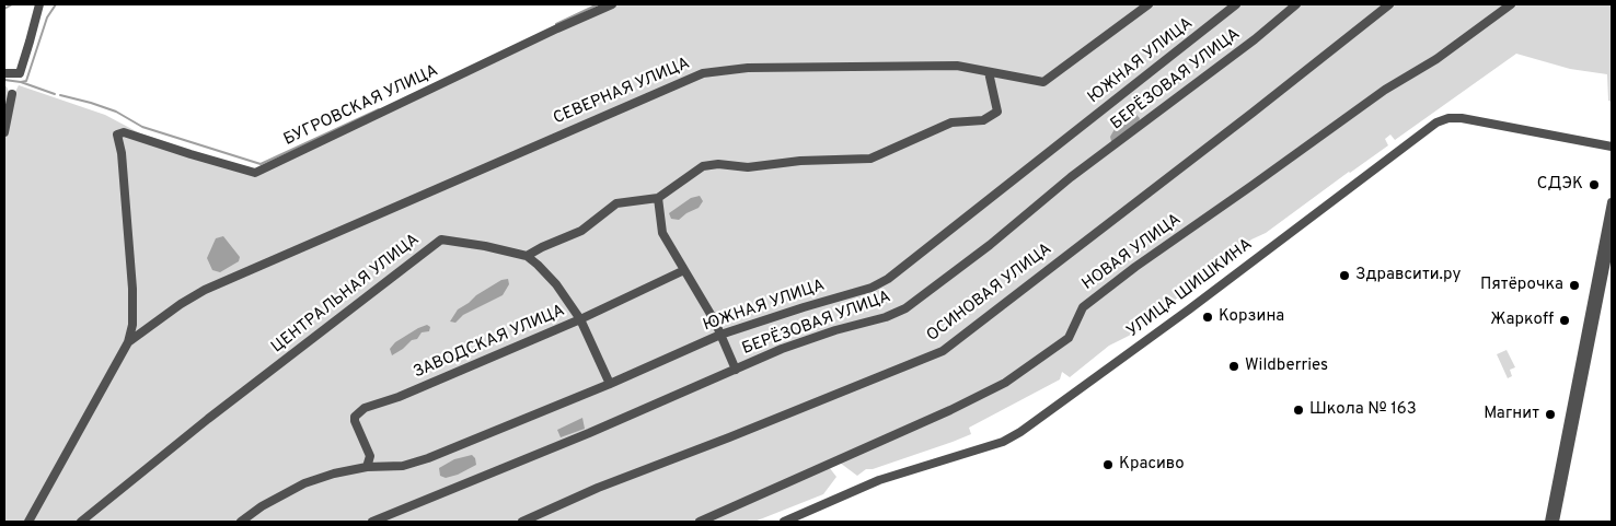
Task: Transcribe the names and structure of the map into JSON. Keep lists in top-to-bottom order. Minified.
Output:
{"streets":{"street":["ЮЖНАЯ УЛИЦА","БЕРЁЗОВАЯ УЛИЦА","СЕВЕРНАЯ УЛИЦА","БУГРОВСКАЯ УЛИЦА","НОВАЯ УЛИЦА","УЛИЦА ШИШКИНА","ОСИНОВАЯ УЛИЦА","ЦЕНТРАЛЬНАЯ УЛИЦА","ЗАВОДСКАЯ УЛИЦА"]},"crossings":[["ЮЖНАЯ УЛИЦА","ЗАВОДСКАЯ УЛИЦА"],["СЕВЕРНАЯ УЛИЦА","БУГРОВСКАЯ УЛИЦА"]],"places":["СДЭК","Здравсити.ру","Пятёрочка","Корзина","Жаркoff","Wildberries","Школа № 163","Магнит","Красиво"]}
